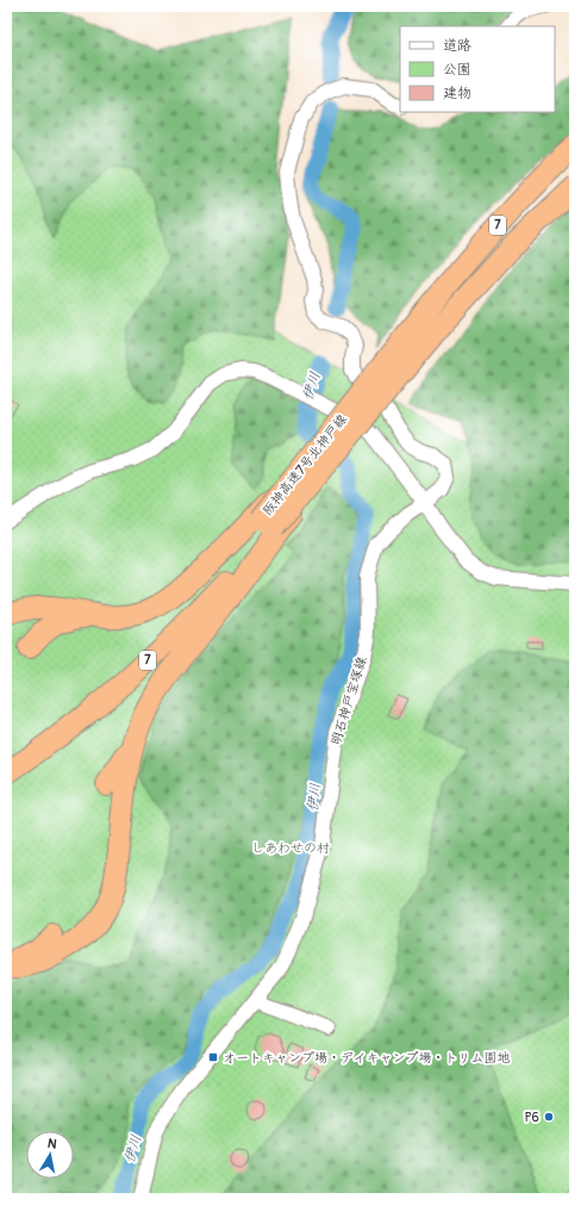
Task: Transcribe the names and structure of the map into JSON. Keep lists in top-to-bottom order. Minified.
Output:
{"streets":{"highway":["7","阪神高速7号北神戸線"],"street":["明石神戸宝塚線"]},"crossings":[["7","阪神高速7号北神戸線"]],"water":["伊川"],"parks":["しあわせの村"],"places":{"transit":["オートキャンプ場・デイキャンプ場・トリム園地"],"other":["P6"]},"legend":["道路","公園","建物"],"north":"top"}
